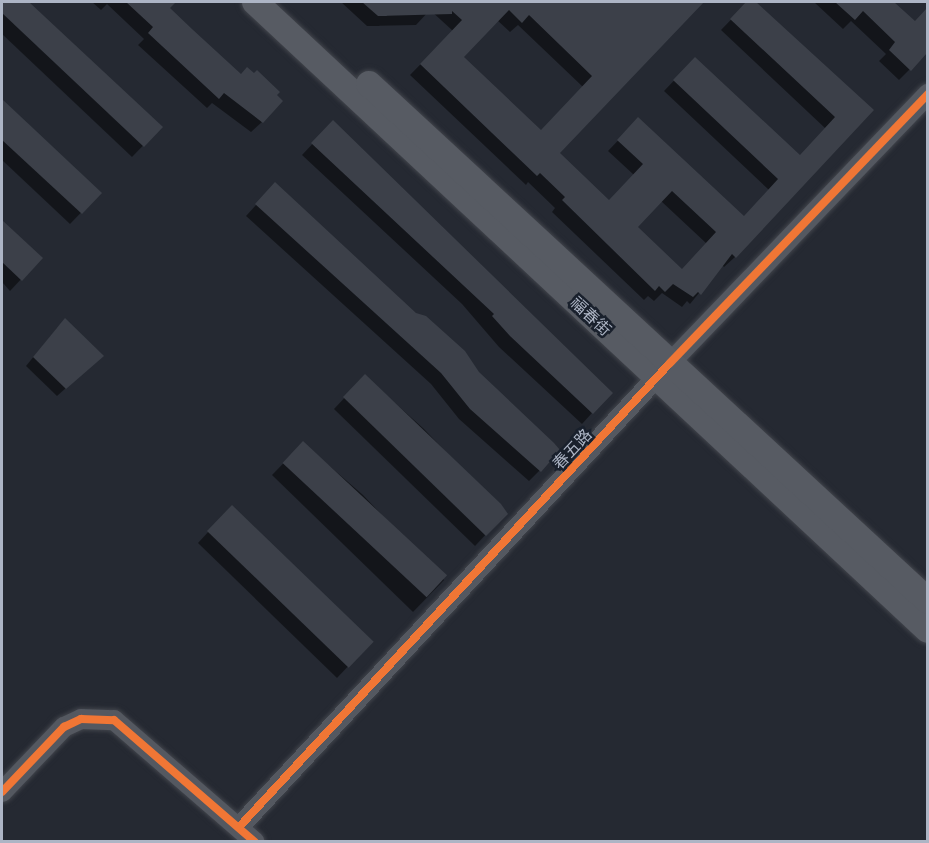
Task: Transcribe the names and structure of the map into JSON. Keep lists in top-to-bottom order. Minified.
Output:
{"streets":{"main road":["福春街"],"street":["春五路"]},"crossings":[["福春街","春五路"]]}
